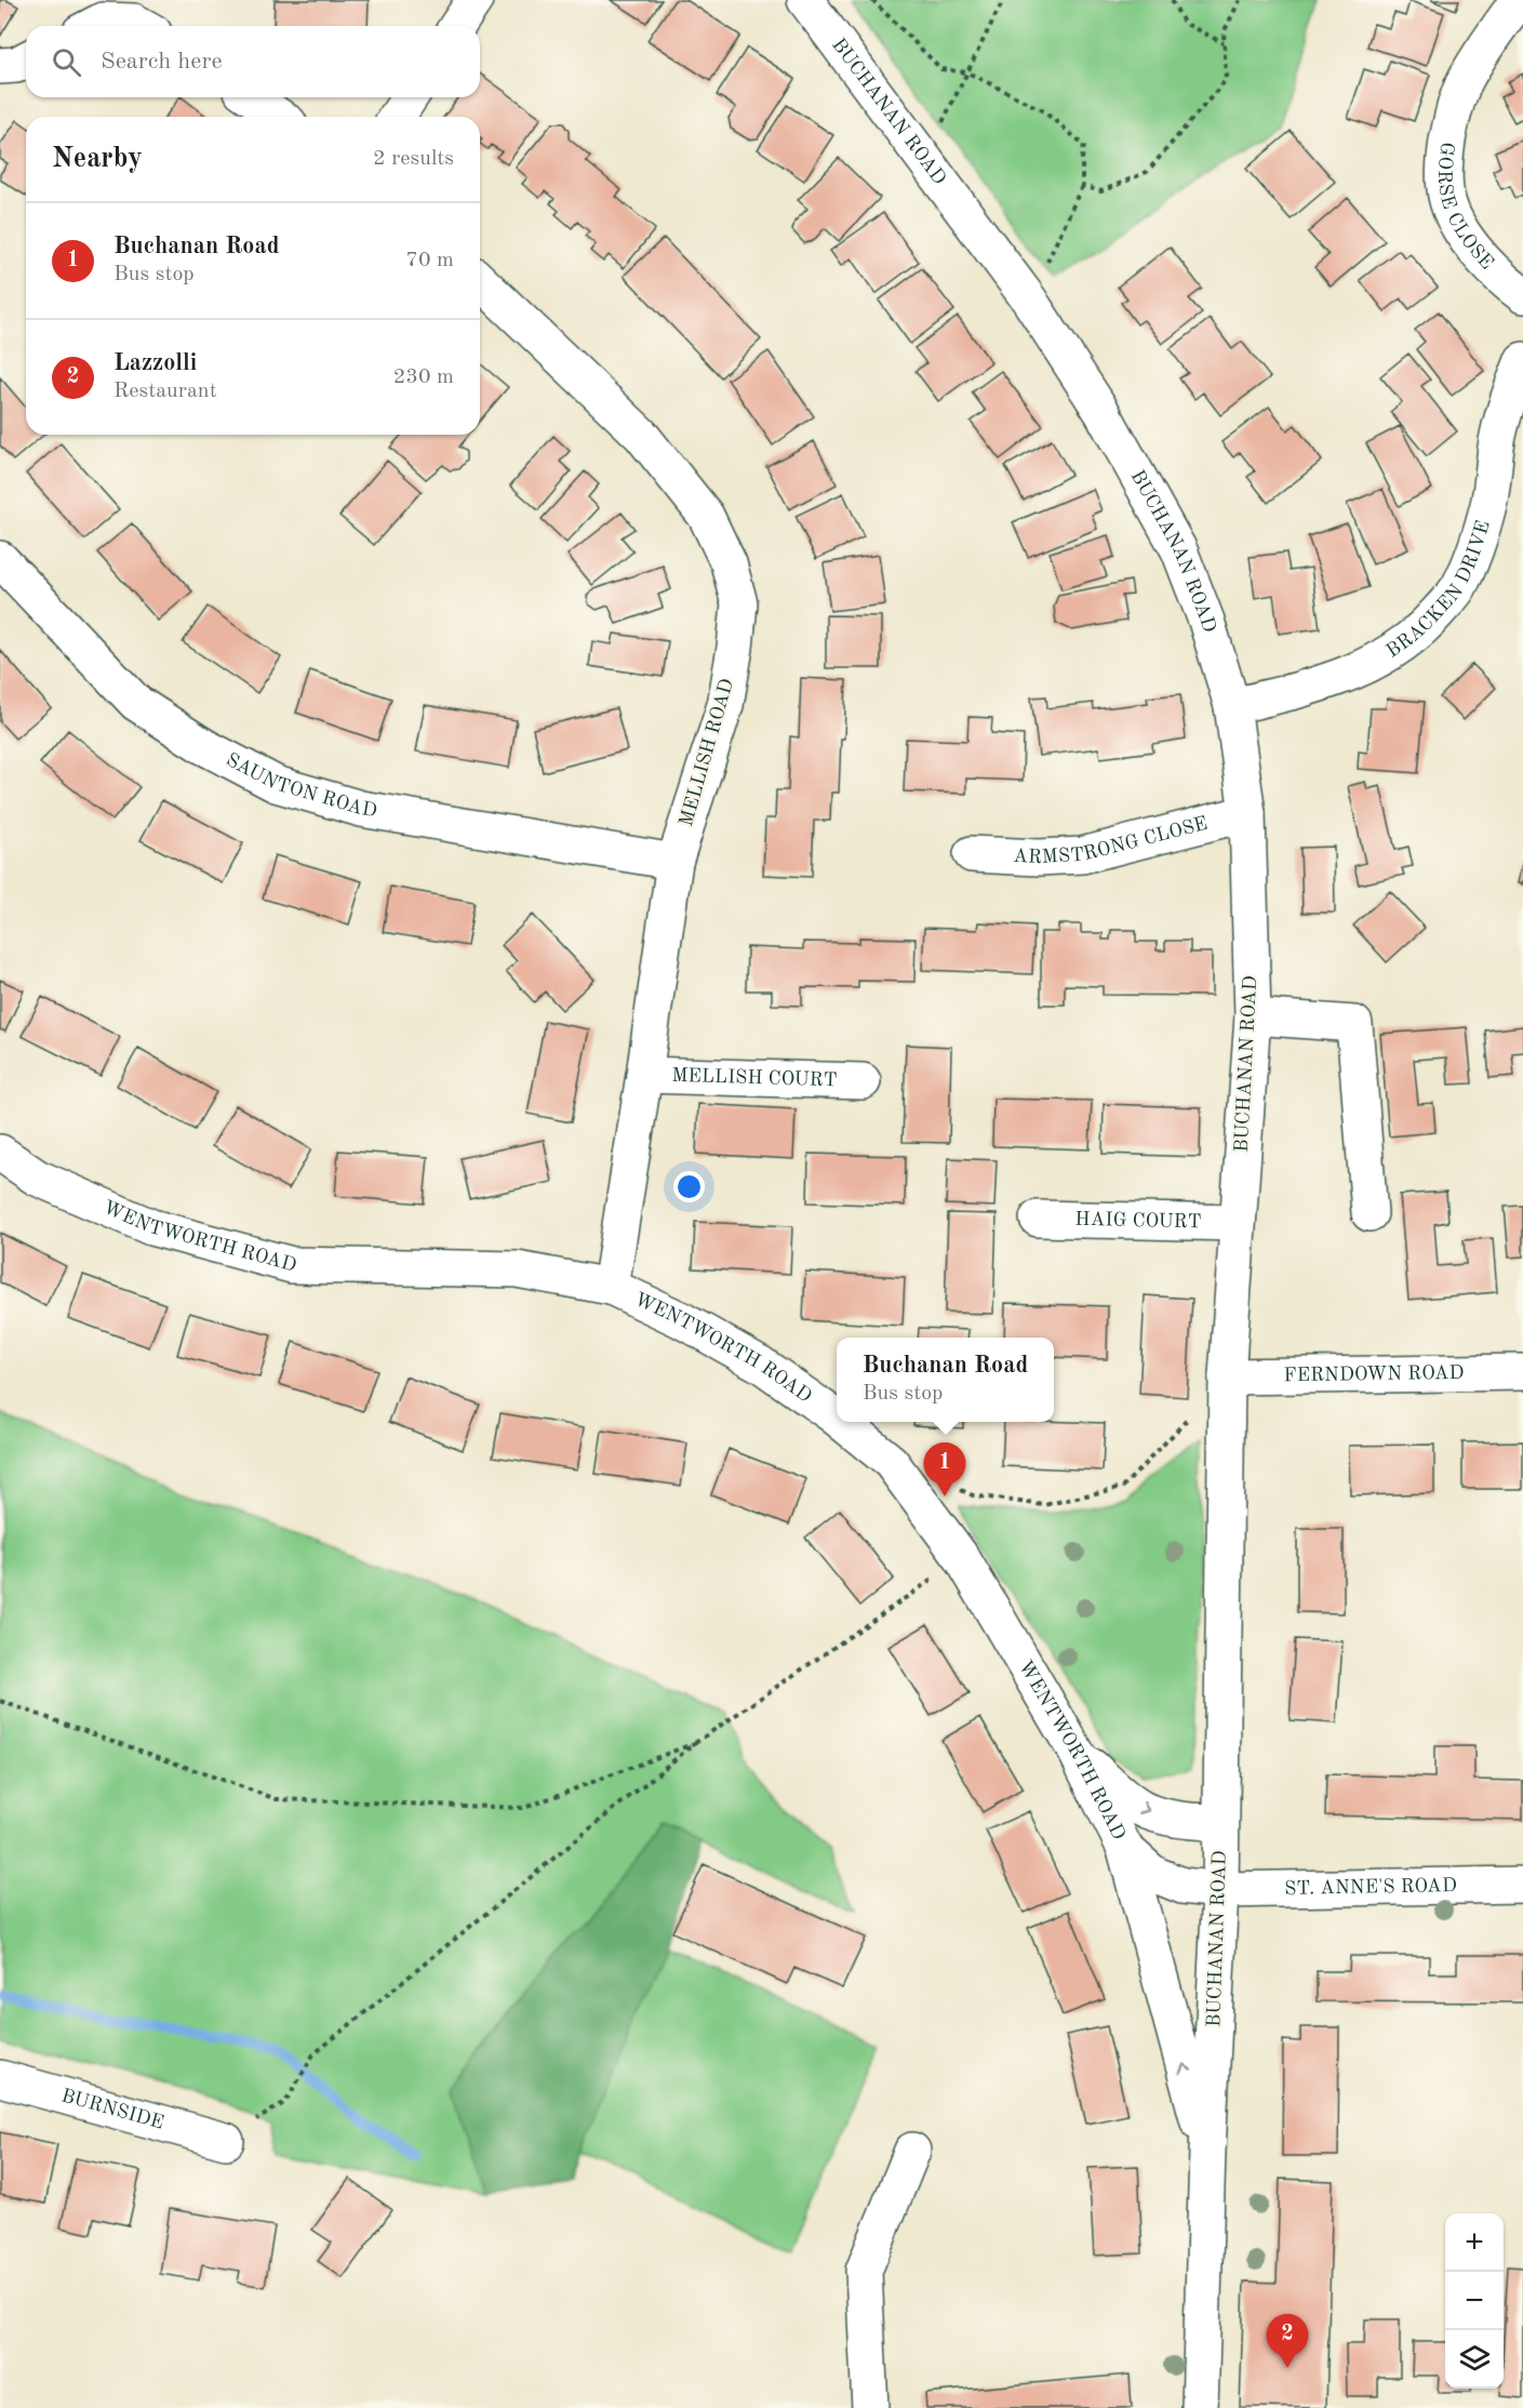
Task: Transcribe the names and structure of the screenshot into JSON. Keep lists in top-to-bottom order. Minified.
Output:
{"streets":{"street":["BUCHANAN ROAD","GORSE CLOSE","BRACKEN DRIVE","MELLISH ROAD","SAUNTON ROAD","ARMSTRONG CLOSE","MELLISH COURT","HAIG COURT","WENTWORTH ROAD","FERNDOWN ROAD","ST. ANNE'S ROAD","BURNSIDE"]},"crossings":[["BUCHANAN ROAD","BRACKEN DRIVE"],["BUCHANAN ROAD","ARMSTRONG CLOSE"],["BUCHANAN ROAD","HAIG COURT"],["BUCHANAN ROAD","WENTWORTH ROAD"],["BUCHANAN ROAD","FERNDOWN ROAD"],["BUCHANAN ROAD","ST. ANNE'S ROAD"],["MELLISH ROAD","SAUNTON ROAD"],["MELLISH ROAD","MELLISH COURT"],["MELLISH ROAD","WENTWORTH ROAD"],["WENTWORTH ROAD","ST. ANNE'S ROAD"]],"page":{"search":"Search here","heading":["Nearby","2 results"],"list":[{"mark":"1","name":"Buchanan Road","note":"Bus stop","value":"70 m"},{"mark":"2","name":"Lazzolli","note":"Restaurant","value":"230 m"}],"popup":["Buchanan Road","Bus stop"],"pins":["1","2"],"map_buttons":["+","−"]}}
